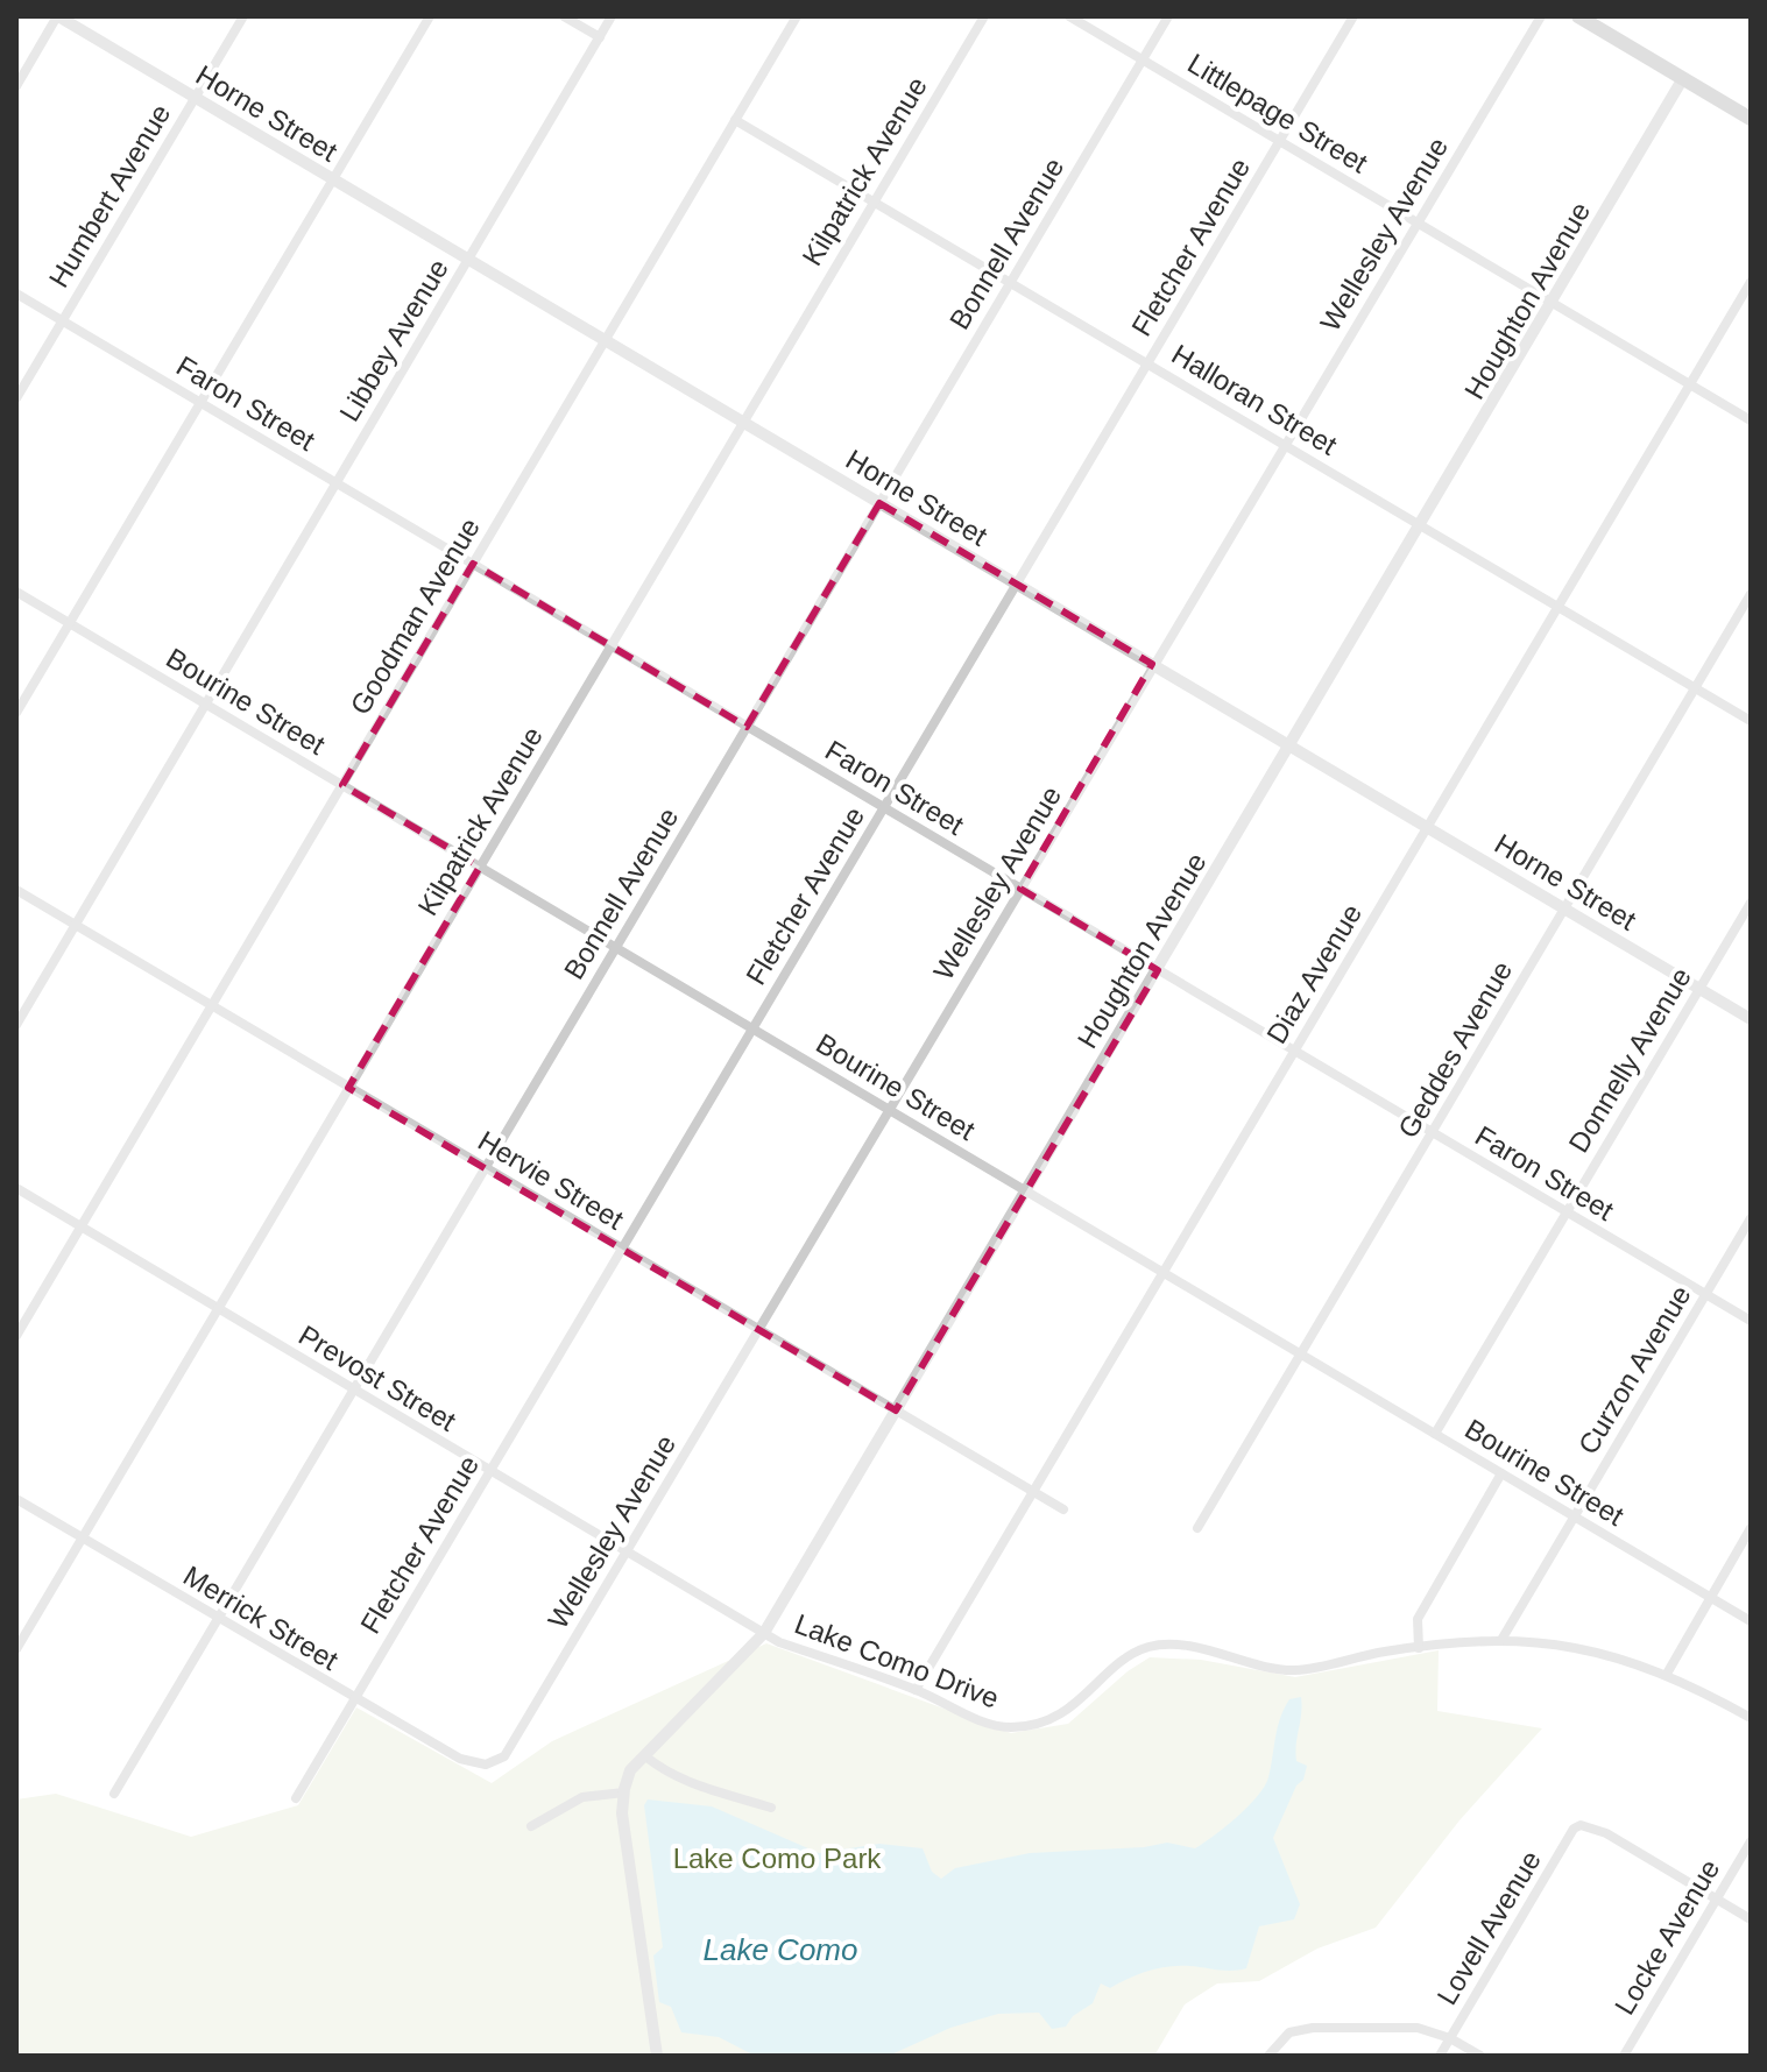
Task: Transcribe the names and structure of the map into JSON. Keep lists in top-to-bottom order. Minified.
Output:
{"streets":{"street":["Horne Street","Littlepage Street","Kilpatrick Avenue","Humbert Avenue","Wellesley Avenue","Bonnell Avenue","Fletcher Avenue","Houghton Avenue","Libbey Avenue","Halloran Street","Faron Street","Goodman Avenue","Bourine Street","Diaz Avenue","Geddes Avenue","Donnelly Avenue","Hervie Street","Curzon Avenue","Prevost Street","Merrick Street","Lake Como Drive","Lovell Avenue","Locke Avenue"]},"crossings":[["Horne Street","Kilpatrick Avenue"],["Horne Street","Humbert Avenue"],["Horne Street","Wellesley Avenue"],["Horne Street","Bonnell Avenue"],["Horne Street","Fletcher Avenue"],["Horne Street","Houghton Avenue"],["Horne Street","Libbey Avenue"],["Horne Street","Goodman Avenue"],["Horne Street","Diaz Avenue"],["Horne Street","Geddes Avenue"],["Horne Street","Donnelly Avenue"],["Littlepage Street","Wellesley Avenue"],["Littlepage Street","Bonnell Avenue"],["Littlepage Street","Fletcher Avenue"],["Littlepage Street","Houghton Avenue"],["Littlepage Street","Diaz Avenue"],["Kilpatrick Avenue","Halloran Street"],["Kilpatrick Avenue","Faron Street"],["Kilpatrick Avenue","Bourine Street"],["Kilpatrick Avenue","Hervie Street"],["Kilpatrick Avenue","Prevost Street"],["Kilpatrick Avenue","Merrick Street"],["Humbert Avenue","Faron Street"],["Wellesley Avenue","Halloran Street"],["Wellesley Avenue","Faron Street"],["Wellesley Avenue","Bourine Street"],["Wellesley Avenue","Hervie Street"],["Wellesley Avenue","Prevost Street"],["Wellesley Avenue","Merrick Street"],["Bonnell Avenue","Halloran Street"],["Bonnell Avenue","Faron Street"],["Bonnell Avenue","Bourine Street"],["Bonnell Avenue","Hervie Street"],["Bonnell Avenue","Prevost Street"],["Bonnell Avenue","Merrick Street"],["Fletcher Avenue","Halloran Street"],["Fletcher Avenue","Faron Street"],["Fletcher Avenue","Bourine Street"],["Fletcher Avenue","Hervie Street"],["Fletcher Avenue","Prevost Street"],["Fletcher Avenue","Merrick Street"],["Houghton Avenue","Halloran Street"],["Houghton Avenue","Faron Street"],["Houghton Avenue","Bourine Street"],["Houghton Avenue","Hervie Street"],["Houghton Avenue","Prevost Street"],["Houghton Avenue","Lake Como Drive"],["Libbey Avenue","Faron Street"],["Libbey Avenue","Bourine Street"],["Libbey Avenue","Hervie Street"],["Halloran Street","Goodman Avenue"],["Halloran Street","Diaz Avenue"],["Halloran Street","Geddes Avenue"],["Faron Street","Goodman Avenue"],["Faron Street","Diaz Avenue"],["Faron Street","Geddes Avenue"],["Faron Street","Donnelly Avenue"],["Faron Street","Curzon Avenue"],["Goodman Avenue","Bourine Street"],["Goodman Avenue","Hervie Street"],["Goodman Avenue","Prevost Street"],["Bourine Street","Diaz Avenue"],["Bourine Street","Geddes Avenue"],["Bourine Street","Donnelly Avenue"],["Bourine Street","Curzon Avenue"],["Diaz Avenue","Hervie Street"],["Diaz Avenue","Lake Como Drive"],["Curzon Avenue","Lake Como Drive"],["Prevost Street","Lake Como Drive"],["Lovell Avenue","Locke Avenue"]],"water":["Lake Como"],"parks":["Lake Como Park"]}
